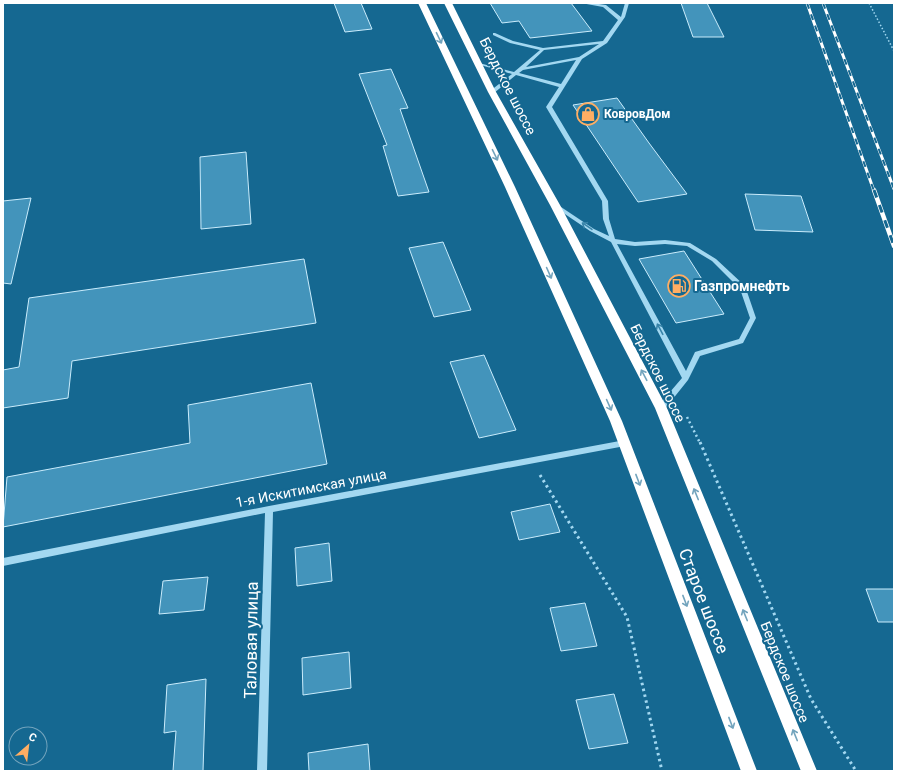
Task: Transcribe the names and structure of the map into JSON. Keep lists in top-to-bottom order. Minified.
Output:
{"streets":{"highway":["Бердское шоссе","Старое шоссе"],"street":["1-я Искитимская улица","Таловая улица"]},"crossings":[["1-я Искитимская улица","Старое шоссе"],["1-я Искитимская улица","Таловая улица"]],"one_way":["Старое шоссе"],"places":{"shop":["КовровДом"],"fuel station":["Газпромнефть"]},"north":"top right"}
